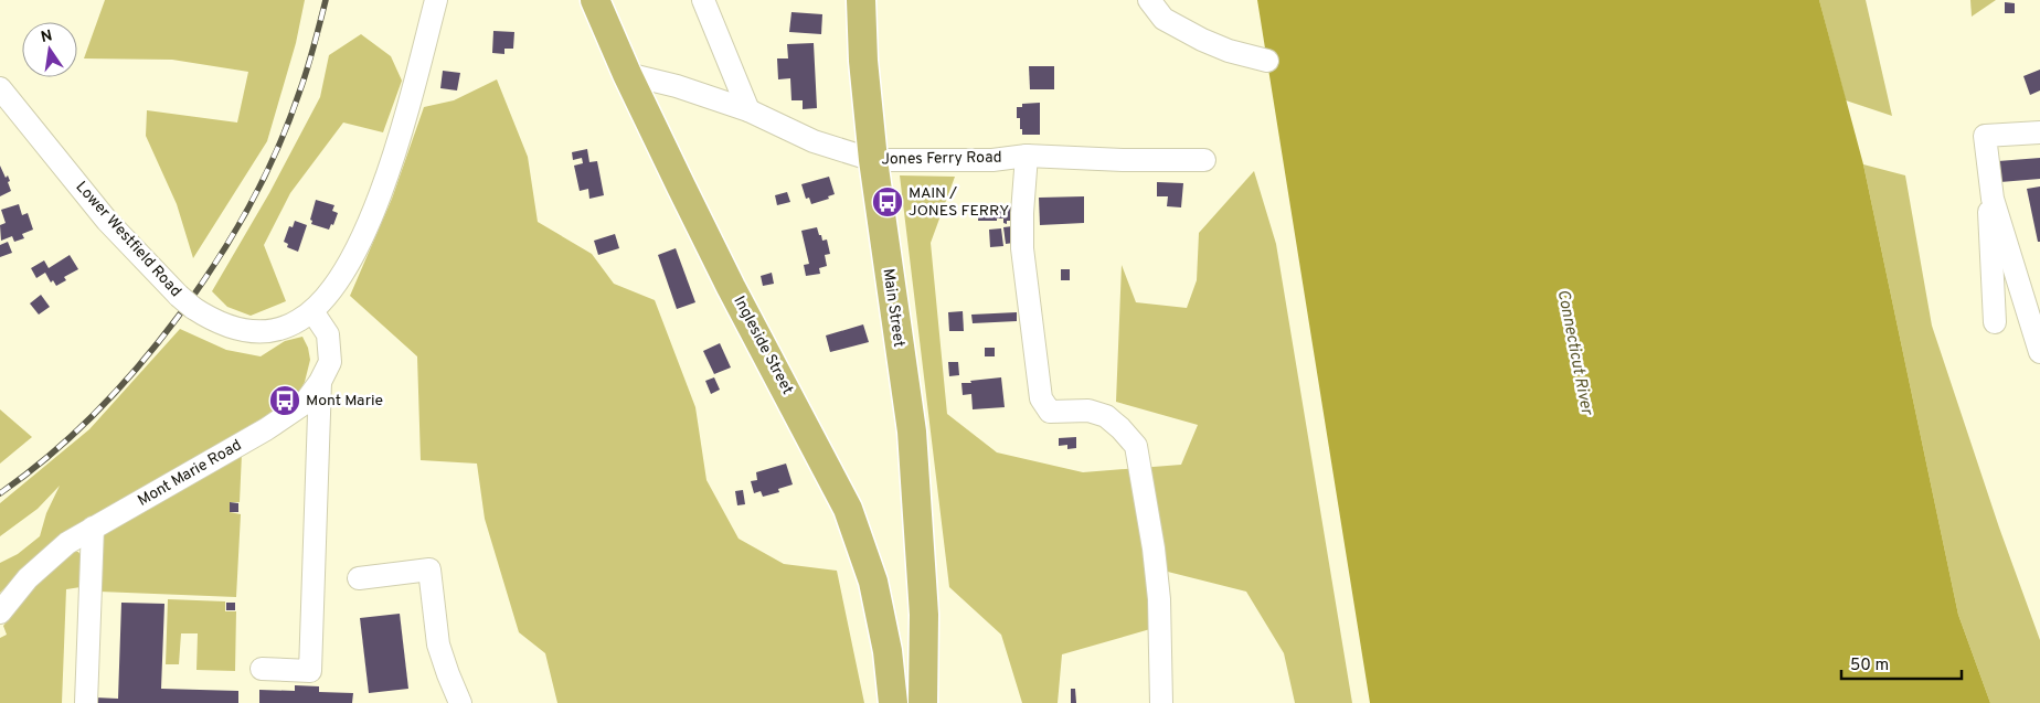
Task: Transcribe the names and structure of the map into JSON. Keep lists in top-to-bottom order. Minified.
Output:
{"streets":{"main road":["Main Street","Ingleside Street"],"street":["Jones Ferry Road","Lower Westfield Road","Mont Marie Road"]},"crossings":[["Jones Ferry Road","Main Street"],["Jones Ferry Road","Ingleside Street"],["Lower Westfield Road","Mont Marie Road"]],"water":["Connecticut River"],"places":{"bus stop":["MAIN / JONES FERRY","Mont Marie"]},"scale_bar":"50 m","north":"top"}
